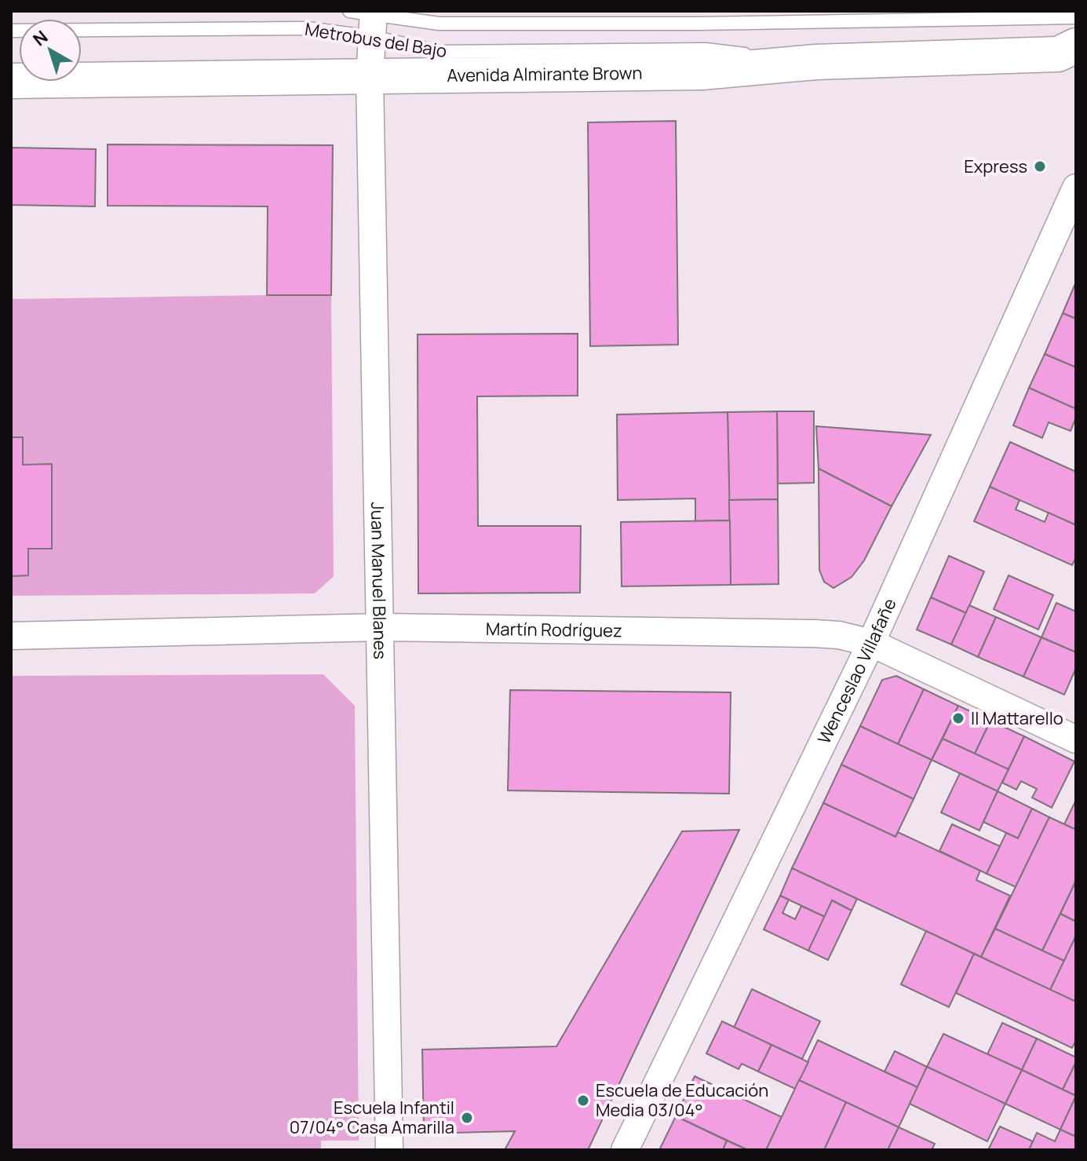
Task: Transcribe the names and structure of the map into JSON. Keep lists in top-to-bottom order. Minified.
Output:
{"streets":{"main road":["Avenida Almirante Brown"],"street":["Juan Manuel Blanes","Martín Rodríguez","Wenceslao Villafañe"],"lane":["Metrobus del Bajo"]},"crossings":[["Metrobus del Bajo","Avenida Almirante Brown"],["Metrobus del Bajo","Juan Manuel Blanes"],["Avenida Almirante Brown","Juan Manuel Blanes"],["Juan Manuel Blanes","Martín Rodríguez"],["Martín Rodríguez","Wenceslao Villafañe"]],"places":["Express","Il Mattarello","Escuela de Educación Media 03/04°","Escuela Infantil 07/04° Casa Amarilla"],"north":"top left"}
